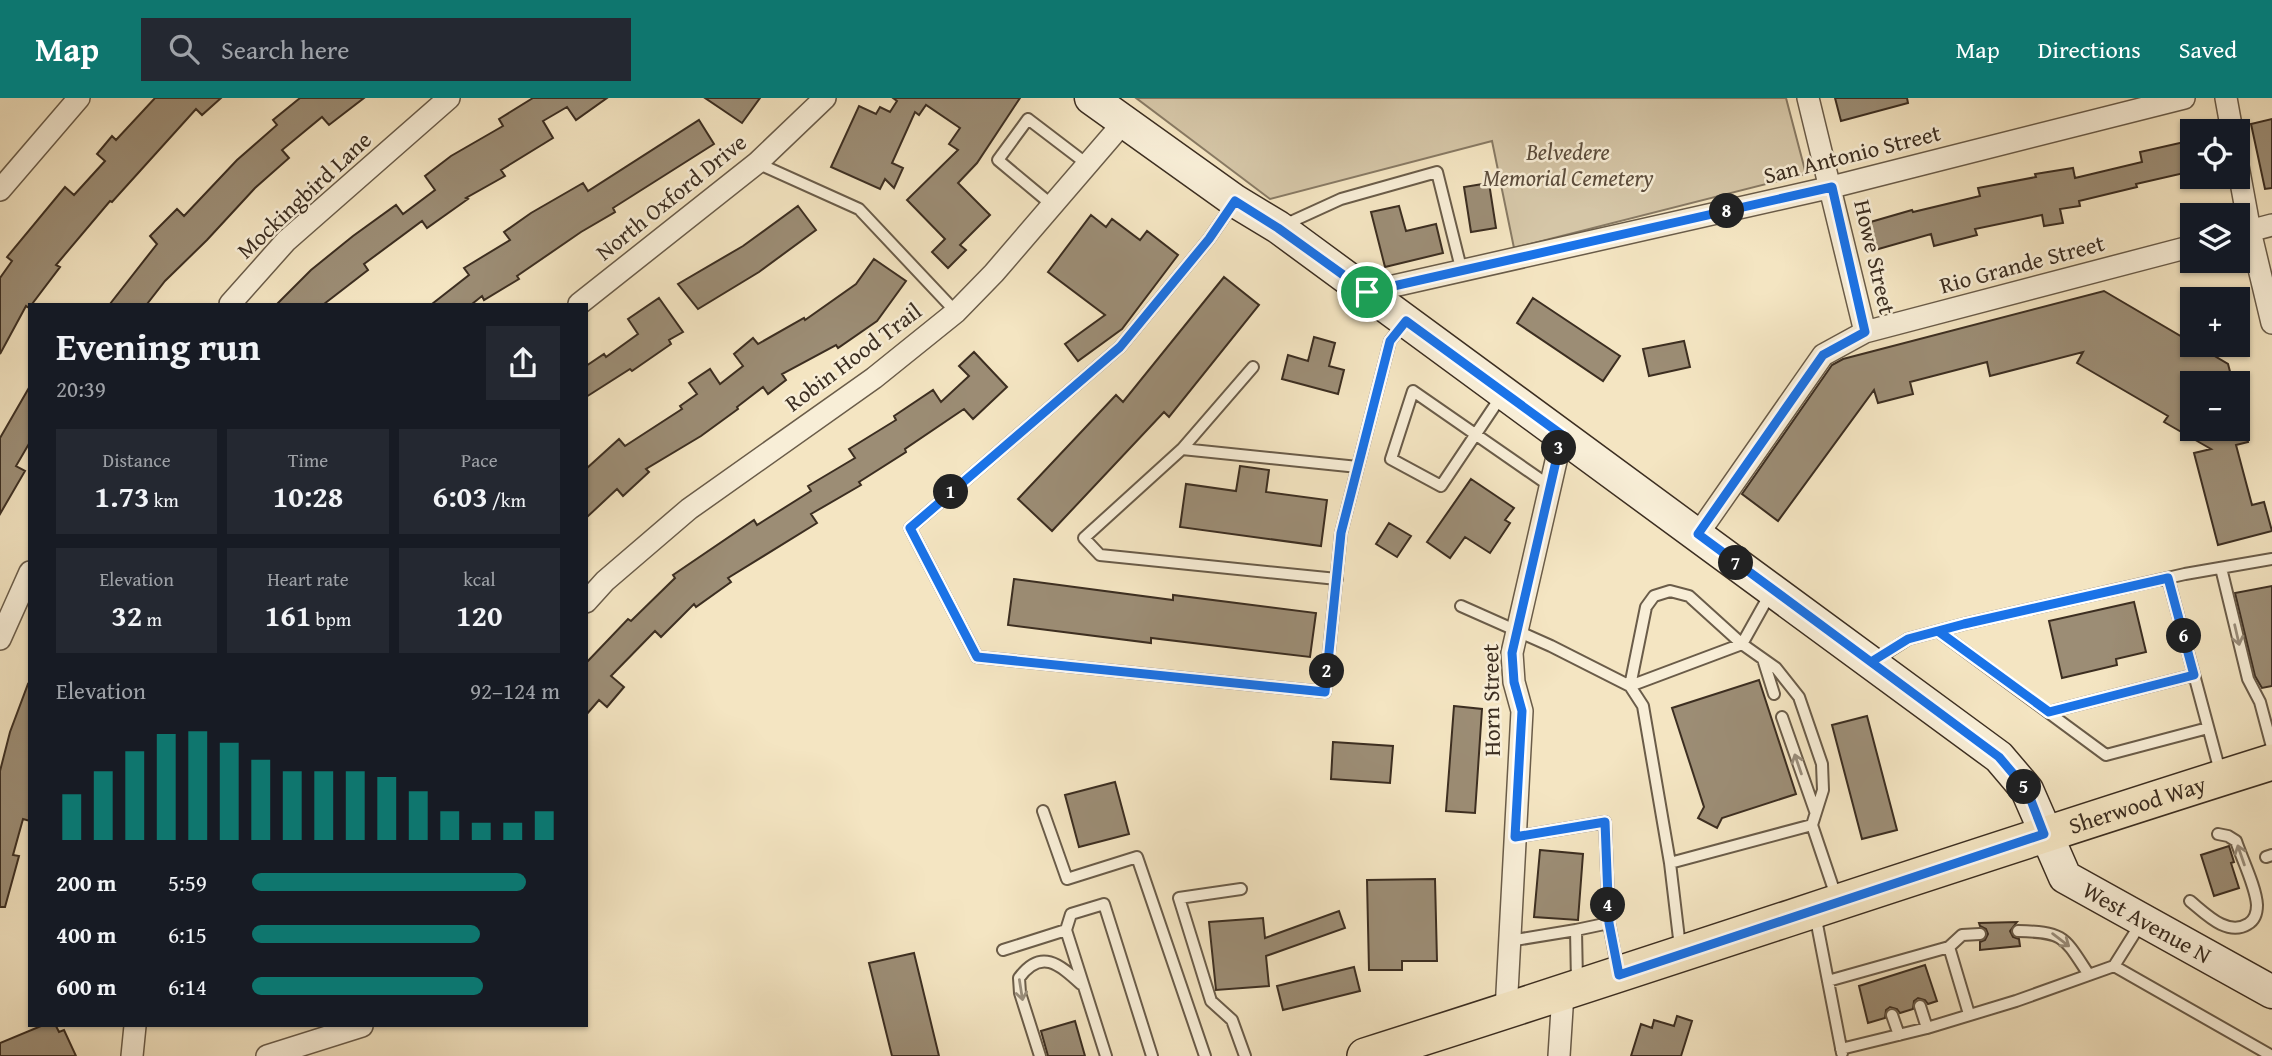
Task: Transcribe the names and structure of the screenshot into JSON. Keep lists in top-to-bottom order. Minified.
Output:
{"streets":{"main road":["Sherwood Way","West Avenue N"],"street":["San Antonio Street","Mockingbird Lane","North Oxford Drive","Howe Street","Rio Grande Street","Robin Hood Trail","Horn Street"]},"crossings":[["San Antonio Street","Howe Street"],["San Antonio Street","West Avenue N"],["Howe Street","Rio Grande Street"],["Howe Street","West Avenue N"],["Robin Hood Trail","West Avenue N"],["Horn Street","Sherwood Way"],["Horn Street","West Avenue N"],["Sherwood Way","West Avenue N"]],"parks":["Belvedere Memorial Cemetery"],"page":{"header":"Map","search":"Search here","nav":["Map","Directions","Saved"],"map_buttons":["+","−"],"pins":["8","3","1","7","6","2","5","4"],"heading":["Evening run","20:39"],"stats":[["Distance","1.73 km"],["Time","10:28"],["Pace","6:03 /km"],["Elevation","32 m"],["Heart rate","161 bpm"],["kcal","120"]],"chart":["Elevation","92–124 m"],"list":[{"name":"200 m","note":"5:59"},{"name":"400 m","note":"6:15"},{"name":"600 m","note":"6:14"}]}}
